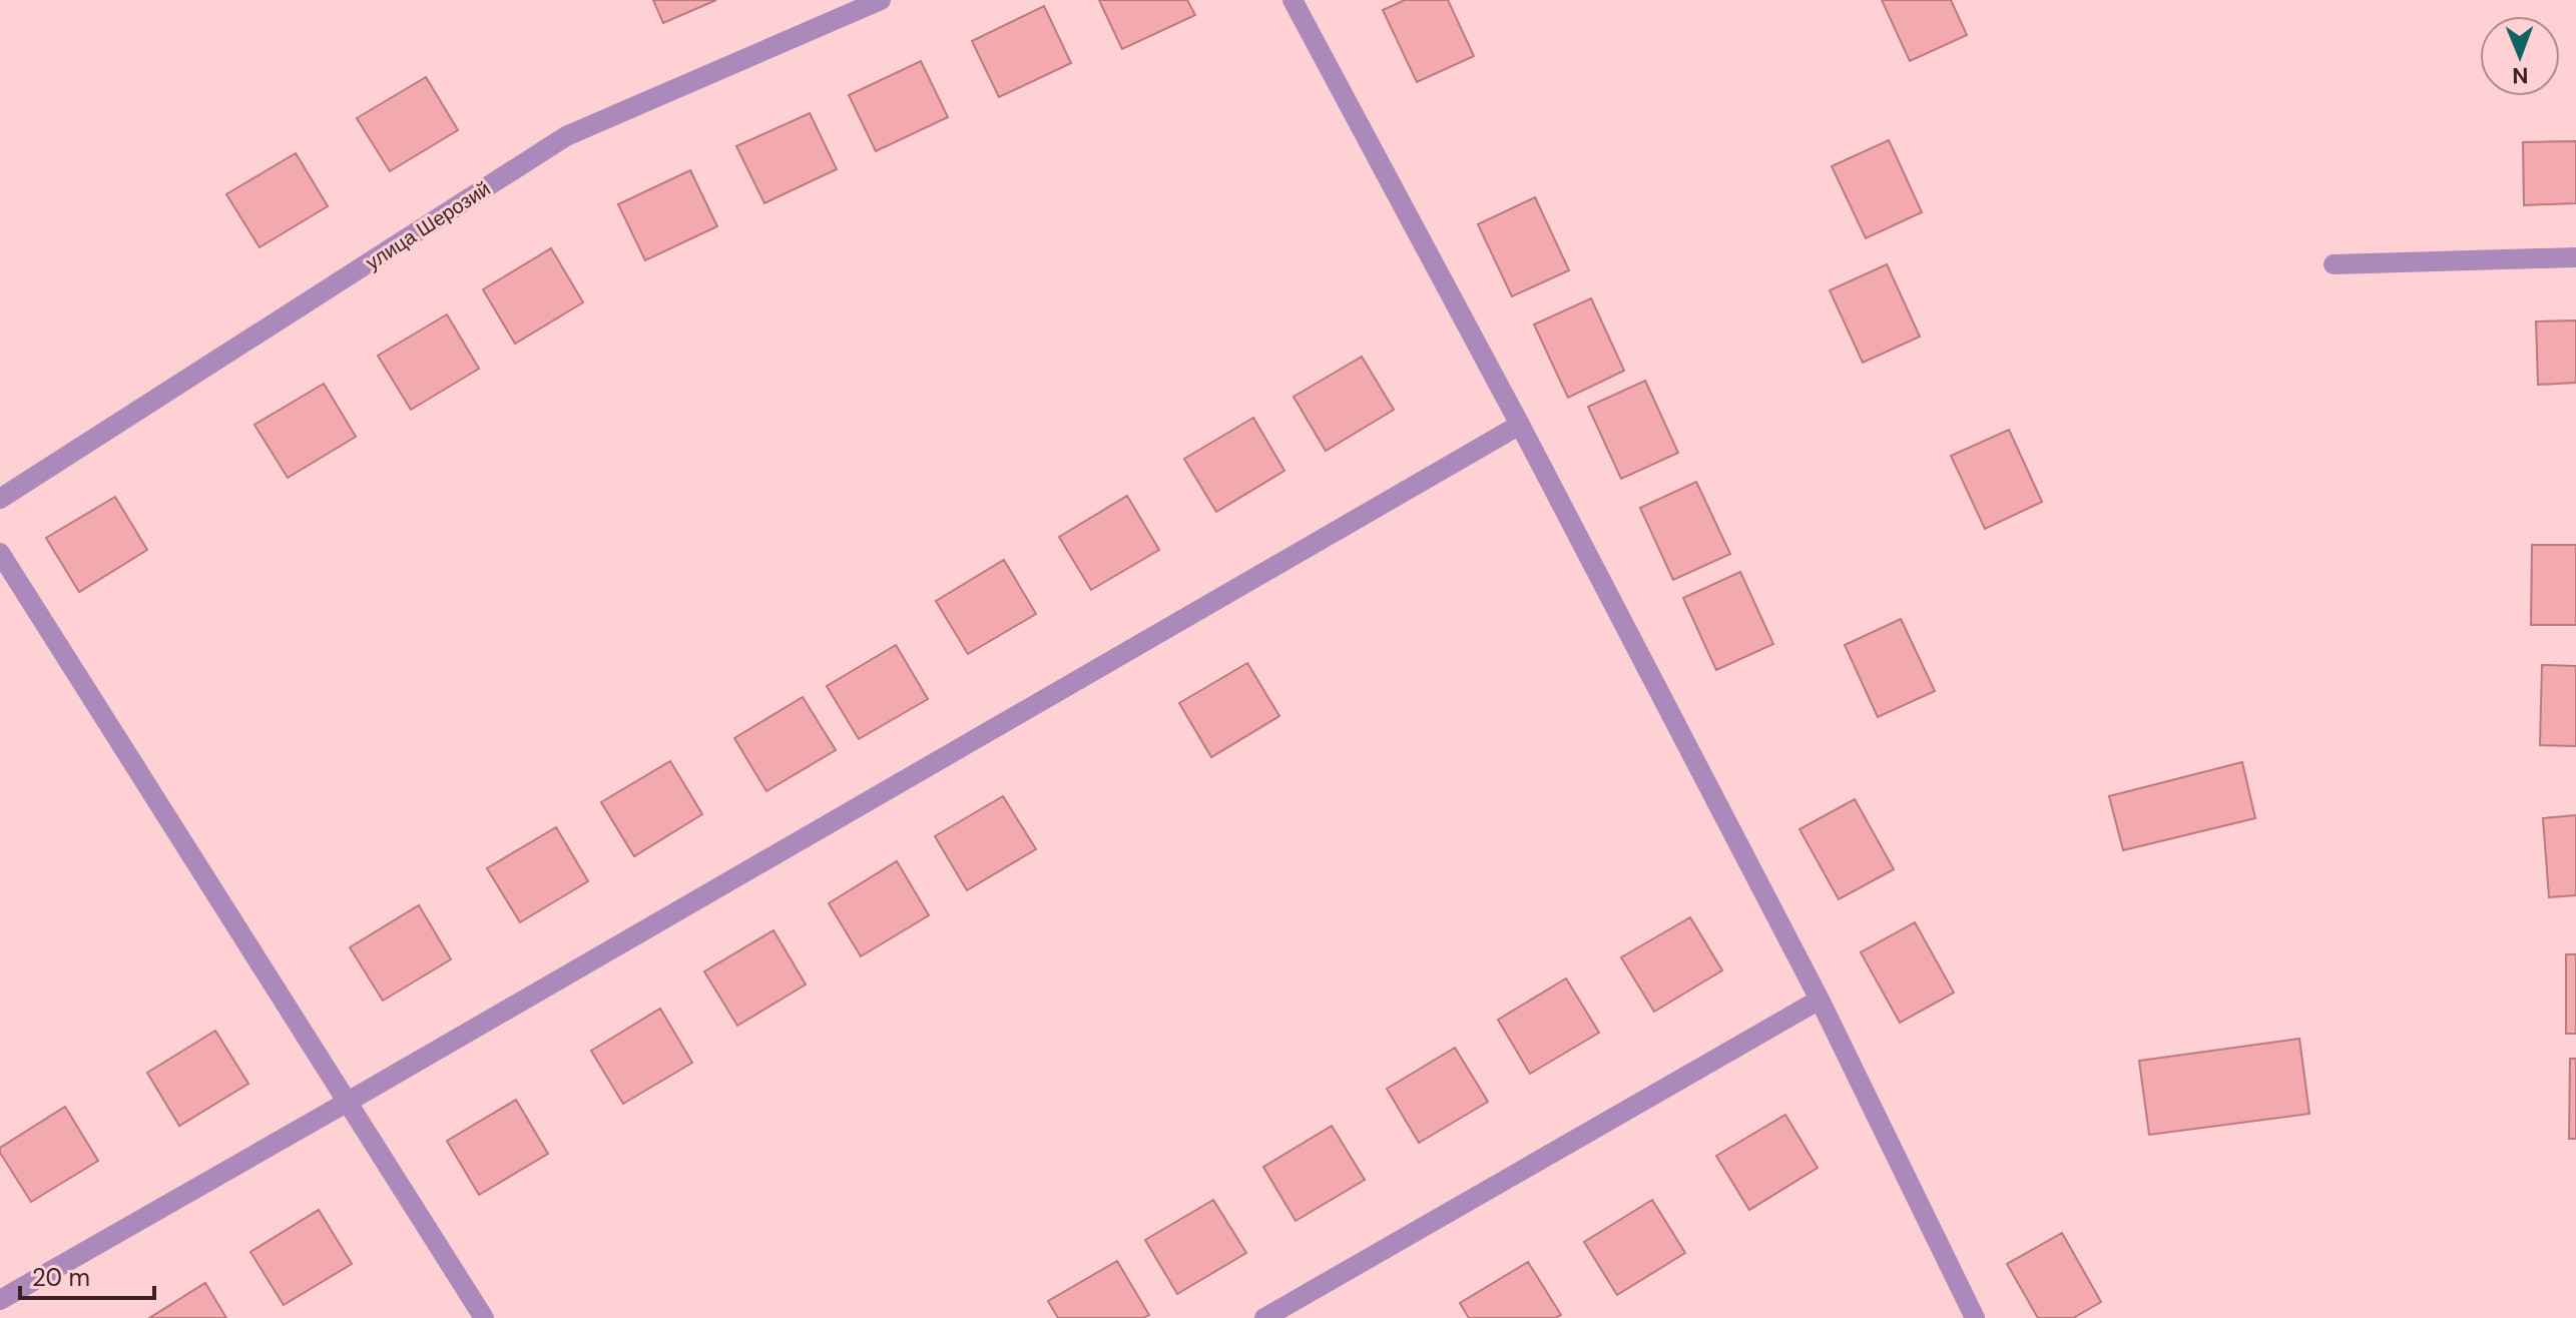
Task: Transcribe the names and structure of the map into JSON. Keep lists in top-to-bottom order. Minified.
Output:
{"streets":{"street":["улица Шерозий"]},"scale_bar":"20 m","north":"bottom"}
